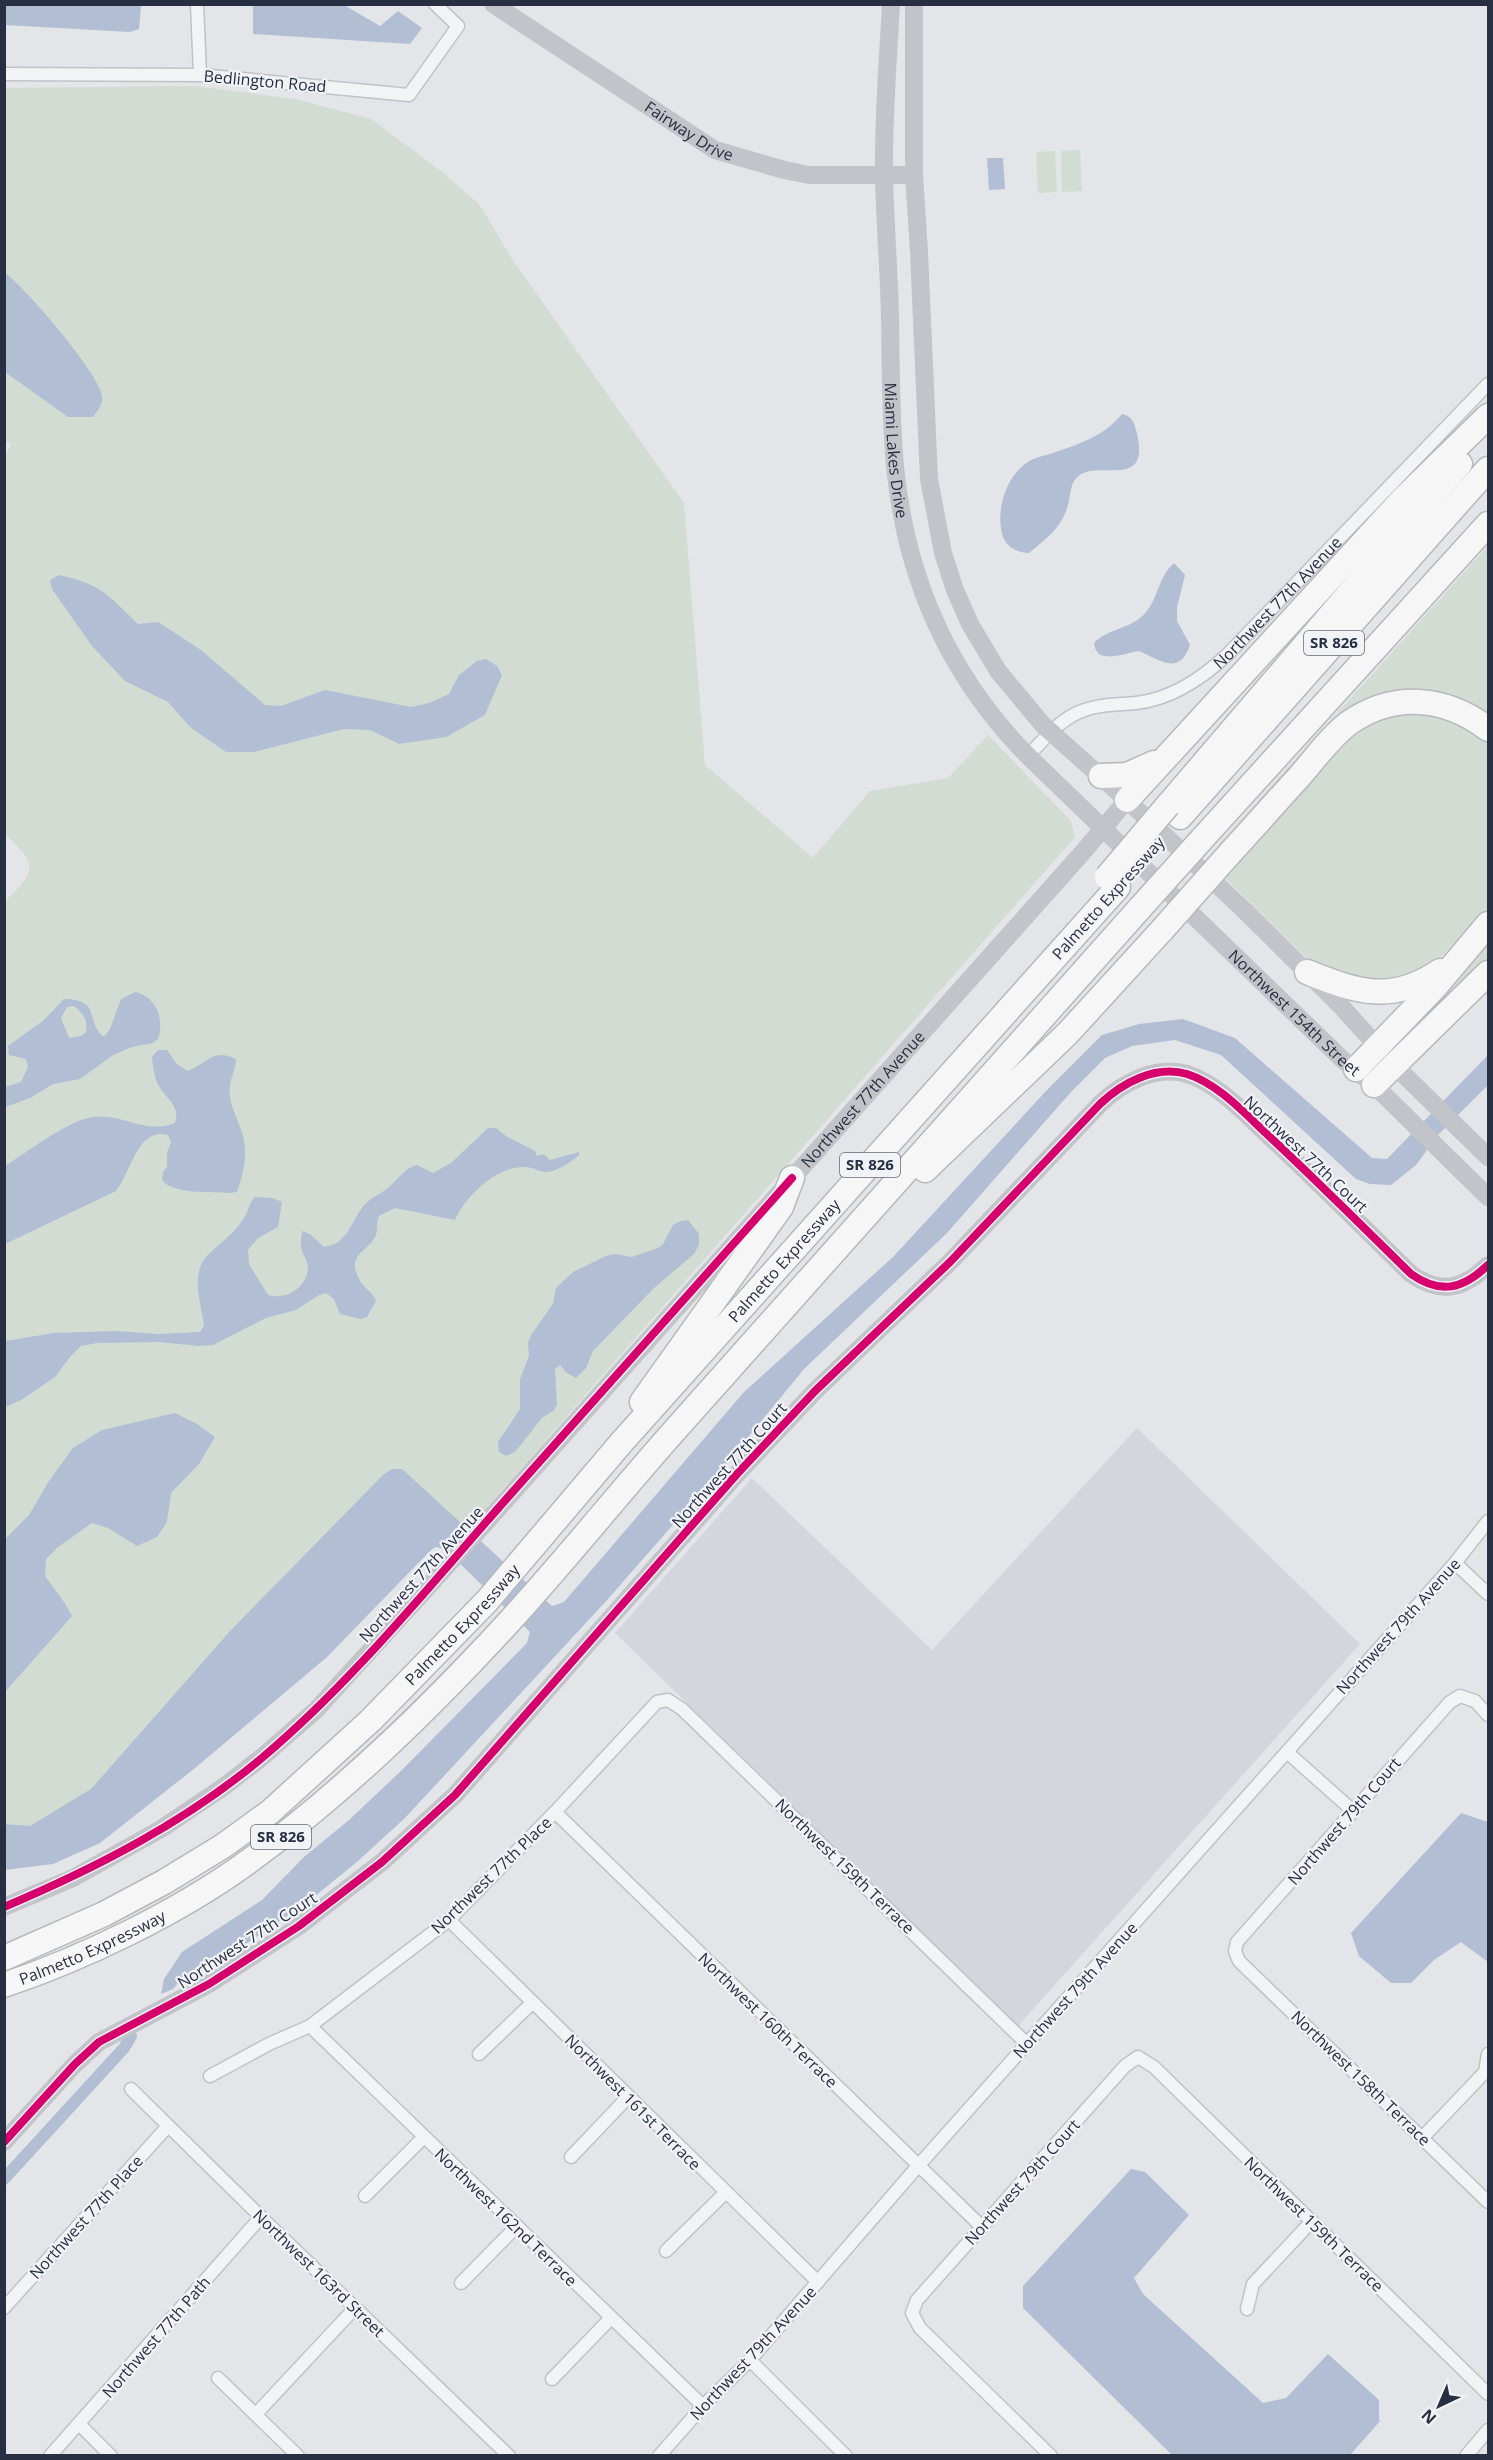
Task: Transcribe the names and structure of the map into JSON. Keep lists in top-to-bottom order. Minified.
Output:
{"streets":{"highway":["SR 826","Palmetto Expressway"],"street":["Bedlington Road","Fairway Drive","Miami Lakes Drive","Northwest 77th Avenue","Northwest 154th Street","Northwest 77th Court","Northwest 79th Avenue","Northwest 79th Court","Northwest 159th Terrace","Northwest 77th Place","Northwest 160th Terrace","Northwest 158th Terrace","Northwest 161st Terrace","Northwest 162nd Terrace","Northwest 163rd Street","Northwest 77th Path"]},"crossings":[["Fairway Drive","Miami Lakes Drive"],["Miami Lakes Drive","Northwest 77th Avenue"],["Miami Lakes Drive","Northwest 154th Street"],["Northwest 77th Avenue","Northwest 154th Street"],["Northwest 79th Avenue","Northwest 159th Terrace"],["Northwest 79th Avenue","Northwest 160th Terrace"],["Northwest 79th Avenue","Northwest 161st Terrace"],["Northwest 79th Avenue","Northwest 162nd Terrace"],["Northwest 79th Court","Northwest 159th Terrace"],["Northwest 79th Court","Northwest 160th Terrace"],["Northwest 79th Court","Northwest 158th Terrace"],["Northwest 159th Terrace","Northwest 77th Place"],["Northwest 77th Place","Northwest 160th Terrace"],["Northwest 77th Place","Northwest 161st Terrace"],["Northwest 77th Place","Northwest 162nd Terrace"],["Northwest 77th Place","Northwest 163rd Street"],["Northwest 163rd Street","Northwest 77th Path"]],"north":"bottom left"}
